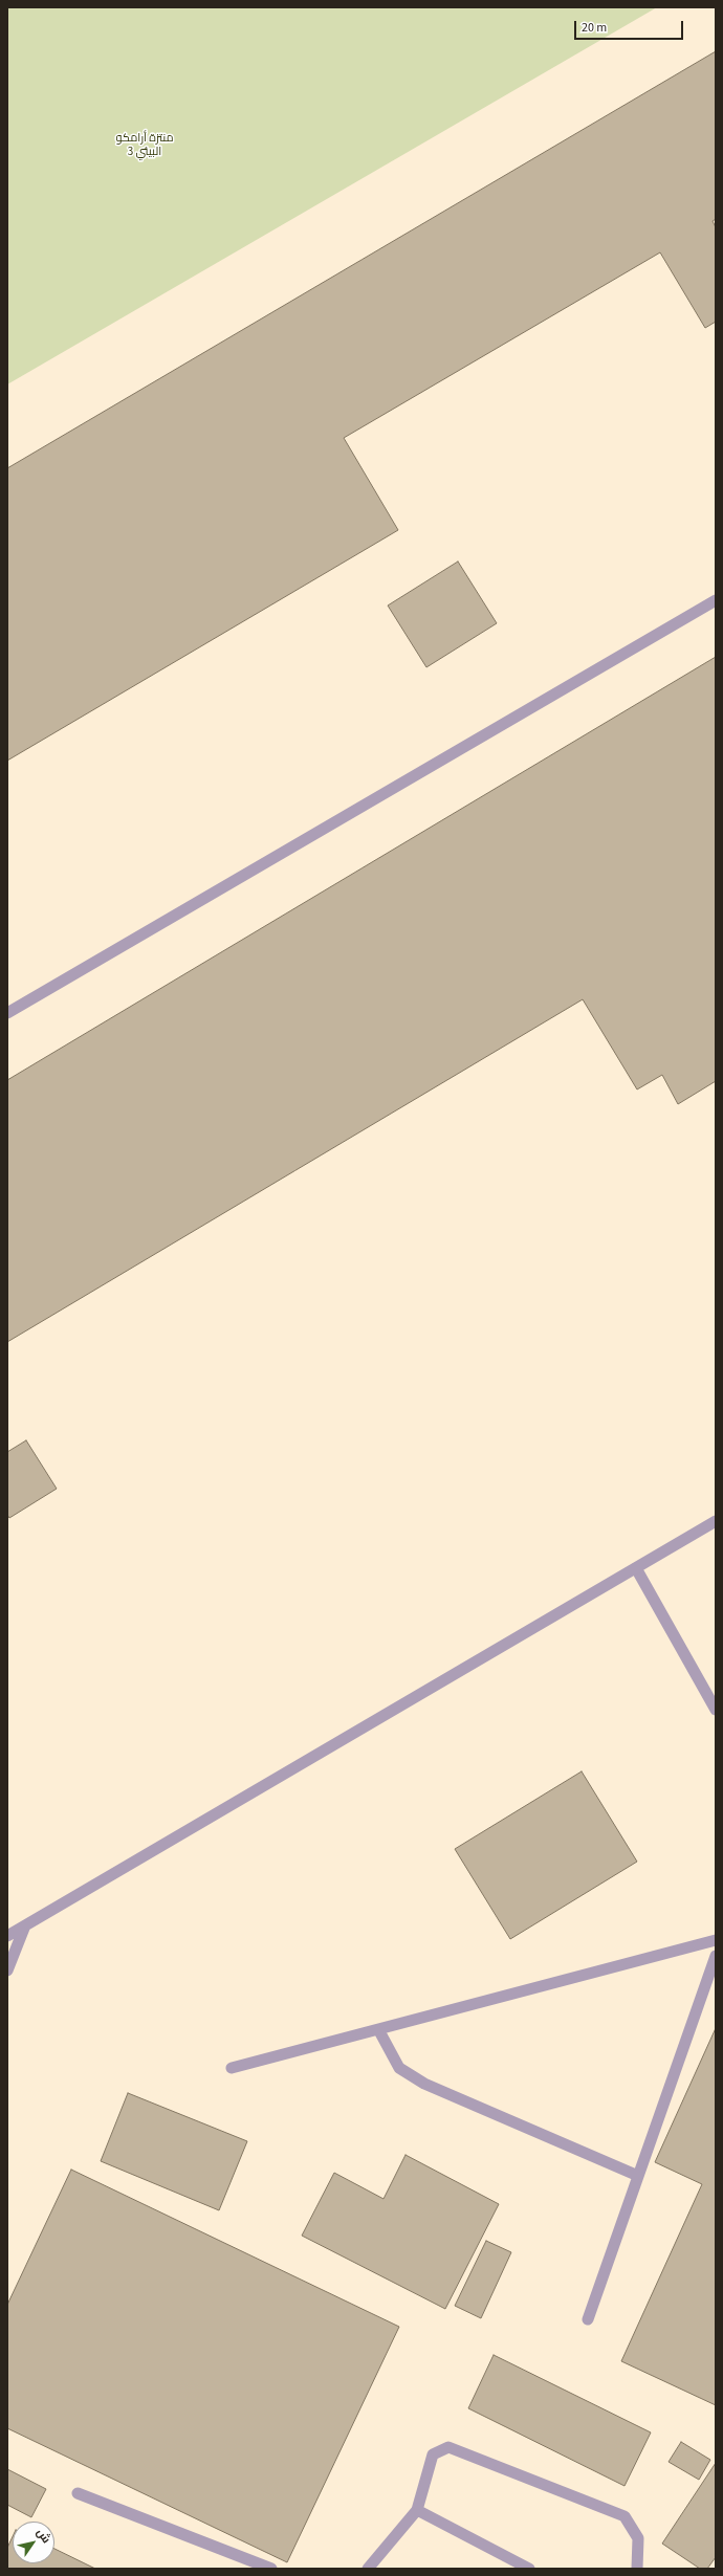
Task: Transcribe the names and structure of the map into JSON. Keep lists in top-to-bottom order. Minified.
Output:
{"parks":["منتزة أرامكو البيئي 3"],"scale_bar":"20 m","north":"top right"}
